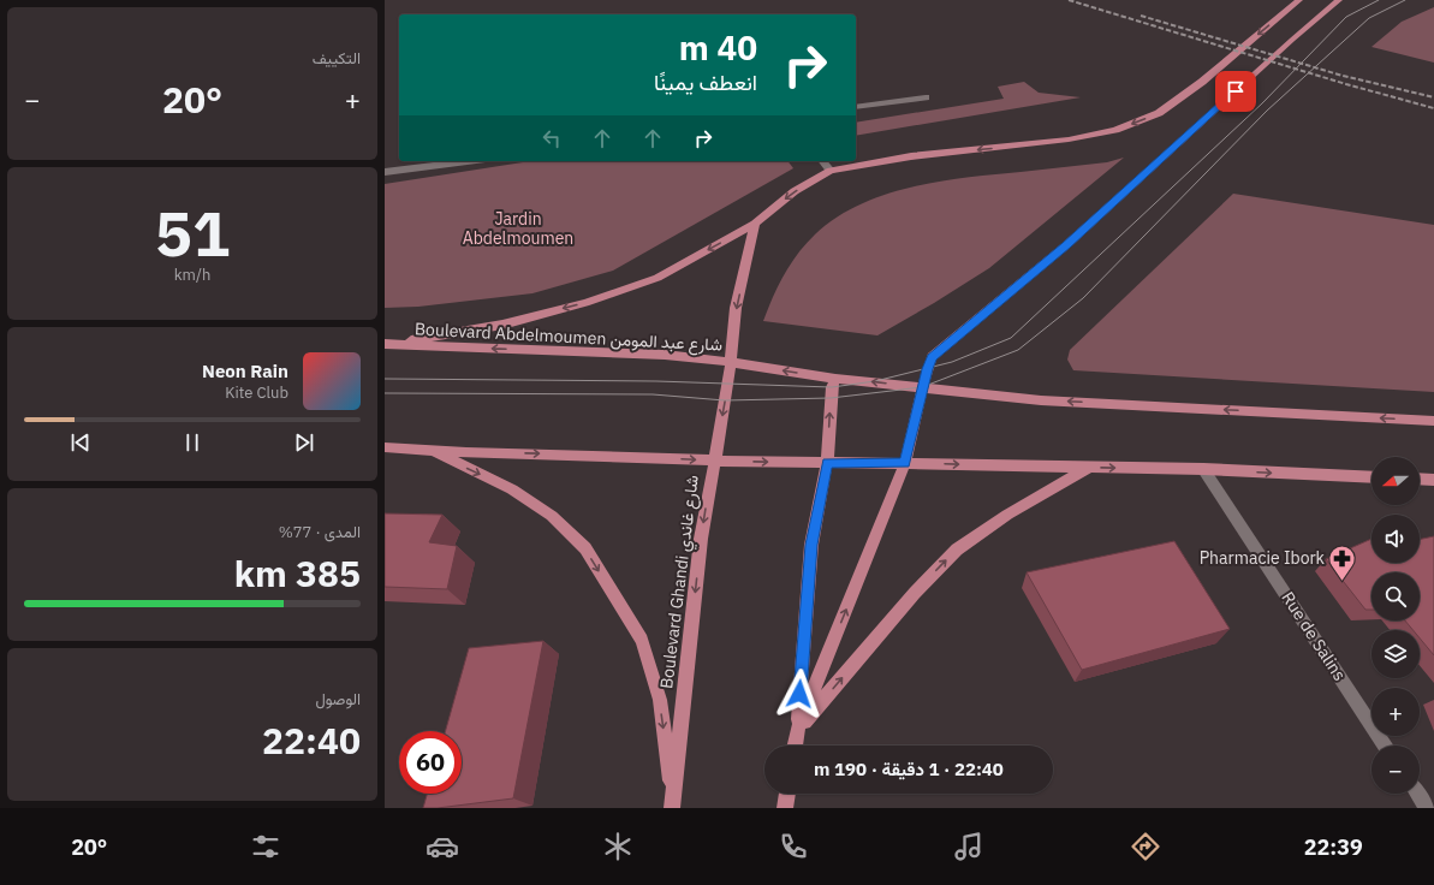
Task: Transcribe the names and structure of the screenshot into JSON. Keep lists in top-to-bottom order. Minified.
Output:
{"streets":{"main road":["Boulevard Abdelmoumen شارع عبد المومن","Boulevard Ghandi شارع غاندي"],"street":["Rue de Salins"]},"crossings":[["Boulevard Abdelmoumen شارع عبد المومن","Boulevard Ghandi شارع غاندي"]],"one_way":["Boulevard Ghandi شارع غاندي"],"parks":["Jardin Abdelmoumen"],"places":{"pharmacy":["Pharmacie Ibork"]},"north":"left","page":{"tile":["التكييف",["51","km/h"],["المدى · 77%","385 km"],["الوصول","22:40"]],"turn":["40 m","انعطف يمينًا"],"heat":["−","20°","+"],"song":["Neon Rain","Kite Club"],"map_buttons":["+","−"],"limit":"60","trip":"22:40 · 1 دقيقة · 190 m","tabs":["22:39","20°"]}}
